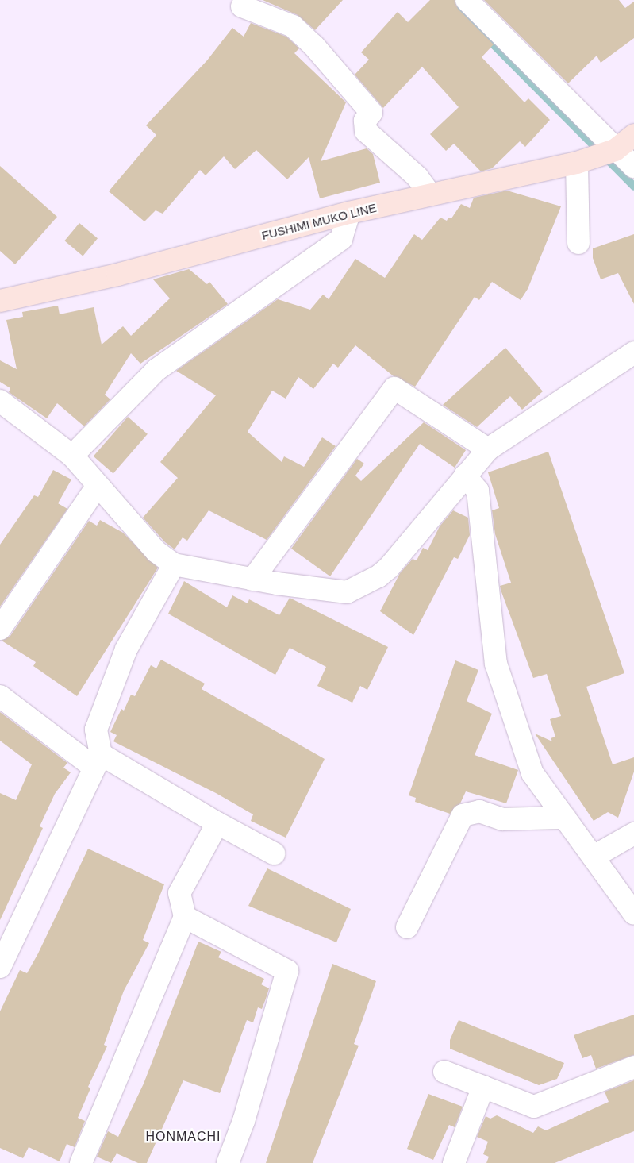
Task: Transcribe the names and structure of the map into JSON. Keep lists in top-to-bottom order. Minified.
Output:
{"streets":{"main road":["FUSHIMI MUKO LINE"]},"districts":["HONMACHI"]}
